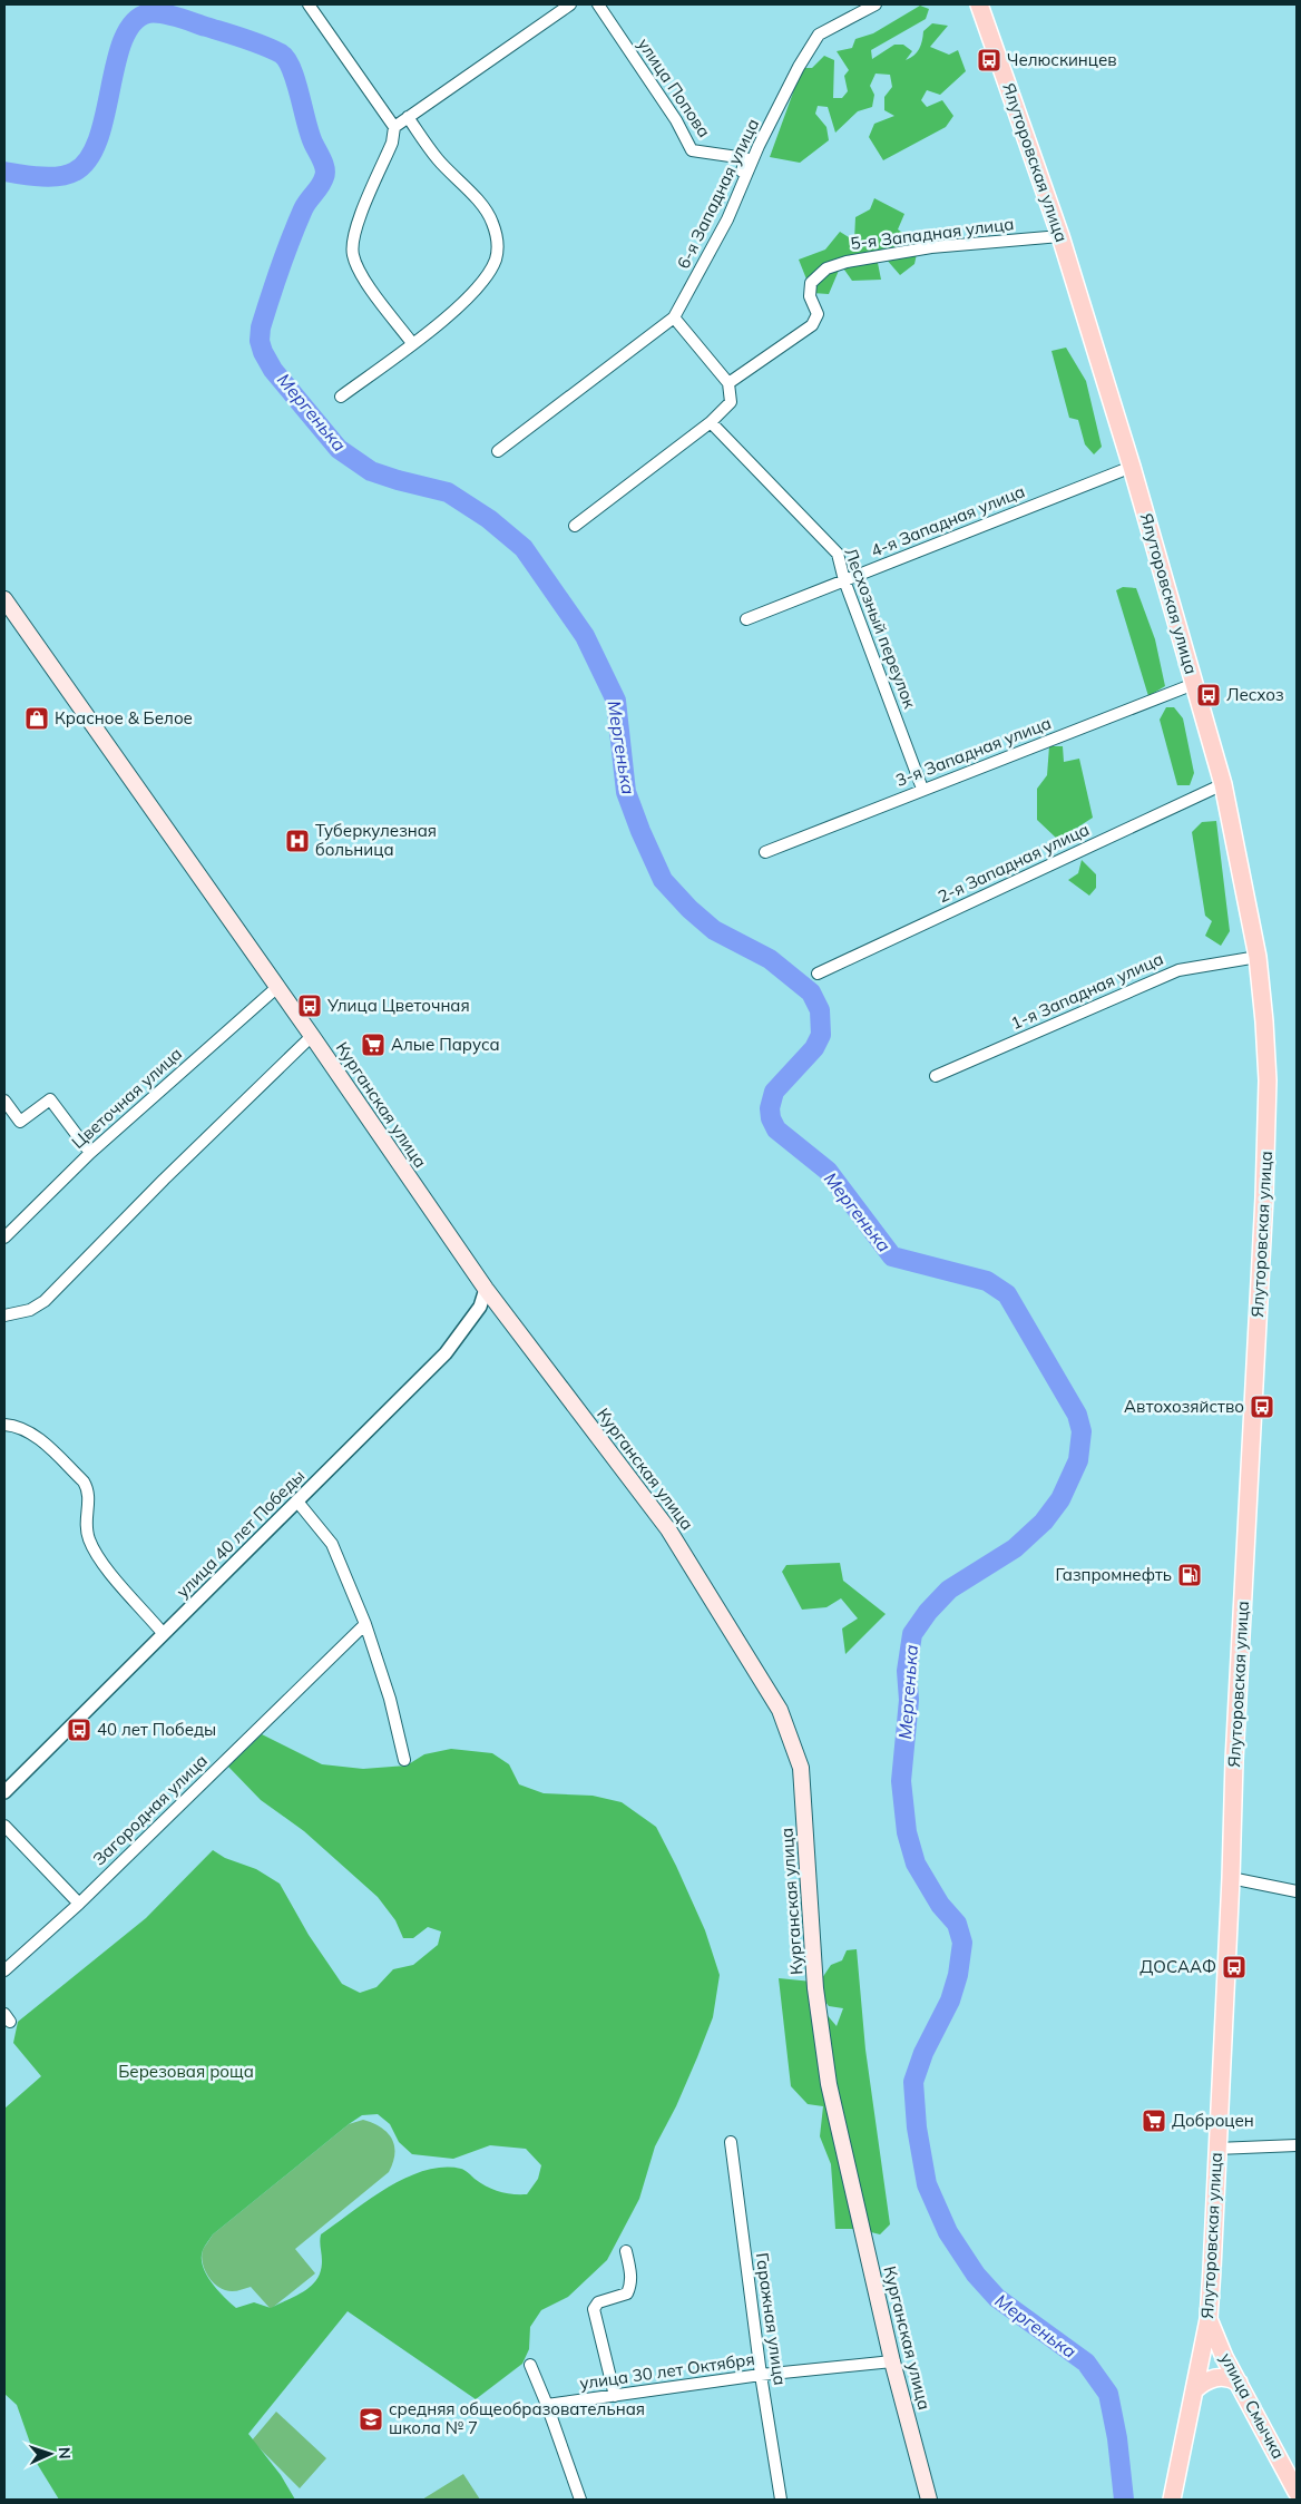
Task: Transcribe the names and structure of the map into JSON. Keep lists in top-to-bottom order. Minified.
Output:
{"streets":{"main road":["Ялуторовская улица","Курганская улица","улица Смычка"],"street":["улица Попова","6-я Западная улица","5-я Западная улица","4-я Западная улица","Лесхозный переулок","3-я Западная улица","2-я Западная улица","1-я Западная улица","Цветочная улица","улица 40 лет Победы","Загородная улица","Гаражная улица","улица 30 лет Октября"]},"crossings":[["улица Попова","6-я Западная улица"],["Ялуторовская улица","5-я Западная улица"],["Ялуторовская улица","4-я Западная улица"],["Ялуторовская улица","3-я Западная улица"],["Ялуторовская улица","2-я Западная улица"],["Ялуторовская улица","1-я Западная улица"],["Ялуторовская улица","улица Смычка"],["4-я Западная улица","Лесхозный переулок"],["Лесхозный переулок","3-я Западная улица"],["Цветочная улица","Курганская улица"],["Курганская улица","улица 40 лет Победы"],["Курганская улица","улица 30 лет Октября"],["Гаражная улица","улица 30 лет Октября"]],"water":["Мергенька"],"parks":["Березовая роща"],"places":{"bus stop":["Челюскинцев","Лесхоз","Улица Цветочная","Автохозяйство","40 лет Победы","ДОСААФ"],"shop":["Красное & Белое"],"hospital":["Туберкулезная больница"],"supermarket":["Алые Паруса","Доброцен"],"fuel station":["Газпромнефть"],"school or university":["средняя общеобразовательная школа № 7"]},"north":"right"}
